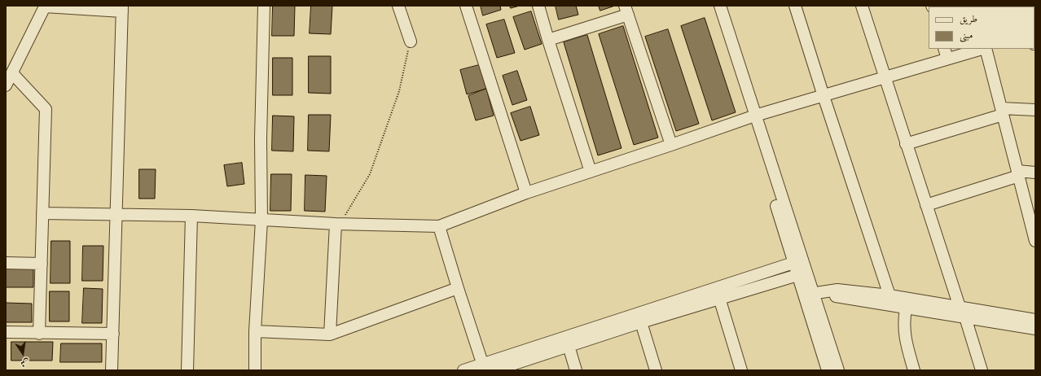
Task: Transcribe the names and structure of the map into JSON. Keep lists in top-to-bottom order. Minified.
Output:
{"legend":["طريق","مبنى"],"north":"bottom"}
